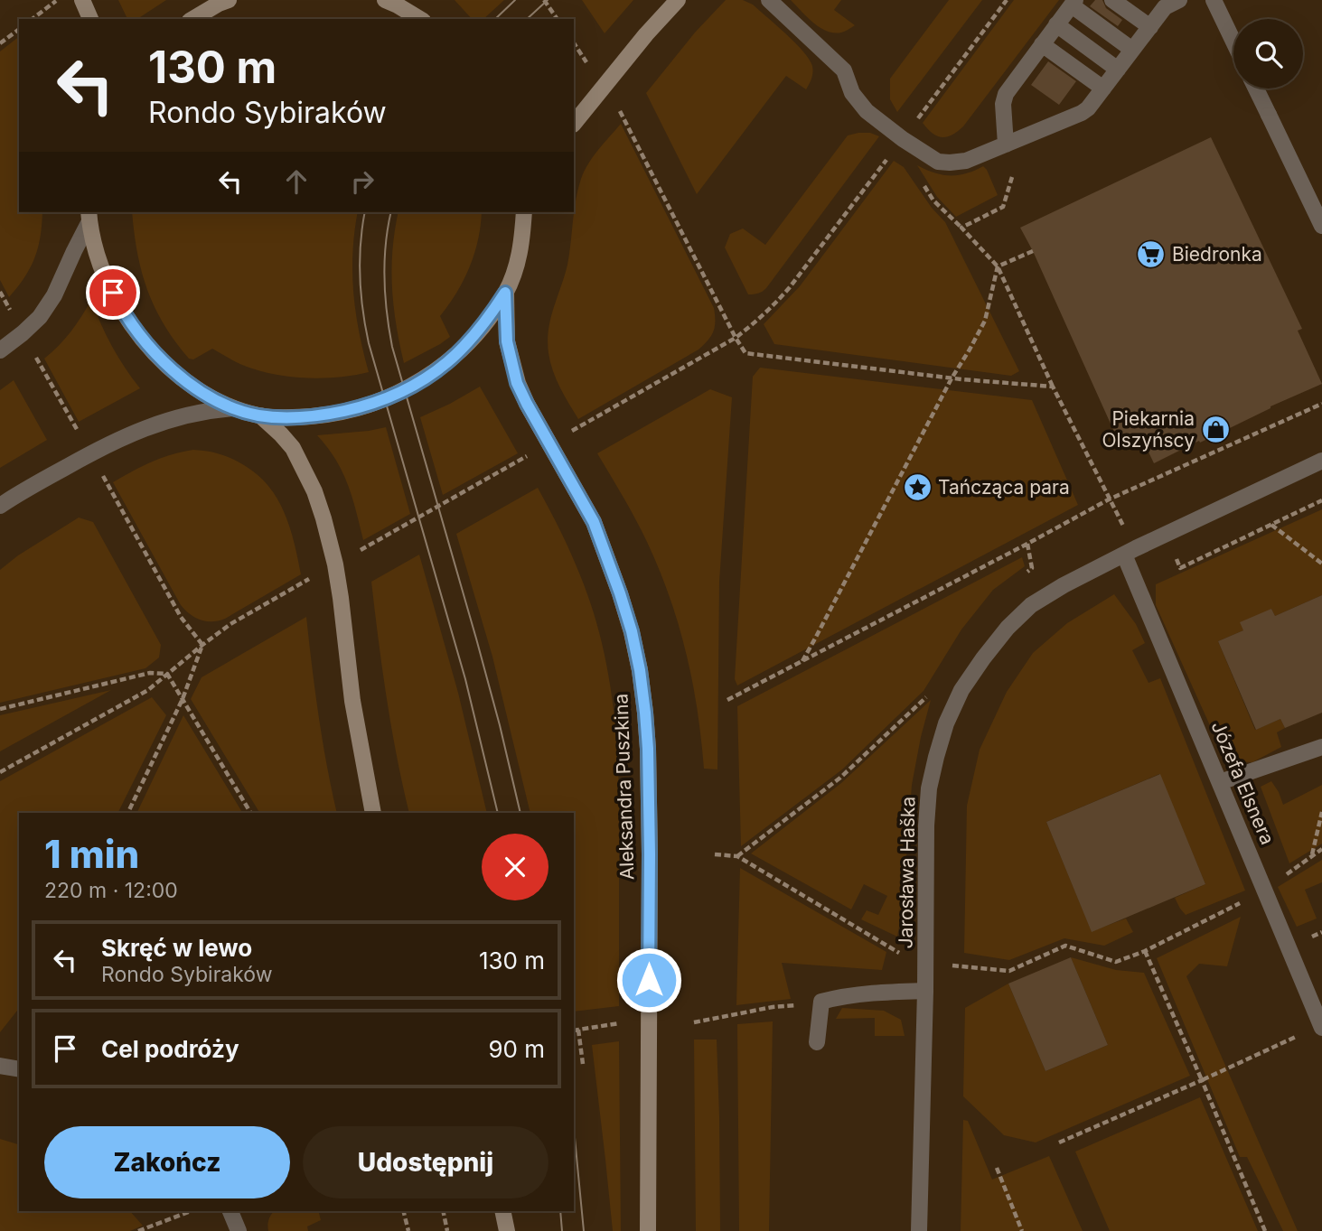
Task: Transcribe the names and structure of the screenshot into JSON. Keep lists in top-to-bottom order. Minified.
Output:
{"streets":{"main road":["Aleksandra Puszkina"],"street":["Józefa Elsnera","Jarosława Haška"]},"crossings":[["Józefa Elsnera","Jarosława Haška"]],"places":{"supermarket":["Biedronka"],"shop":["Piekarnia Olszyńscy"],"place":["Tańcząca para"]},"page":{"turn":["130 m","Rondo Sybiraków"],"heading":["1 min","220 m · 12:00"],"list":[{"name":"Skręć w lewo","note":"Rondo Sybiraków","value":"130 m"},{"name":"Cel podróży","value":"90 m"}],"buttons":["Zakończ","Udostępnij"]}}
